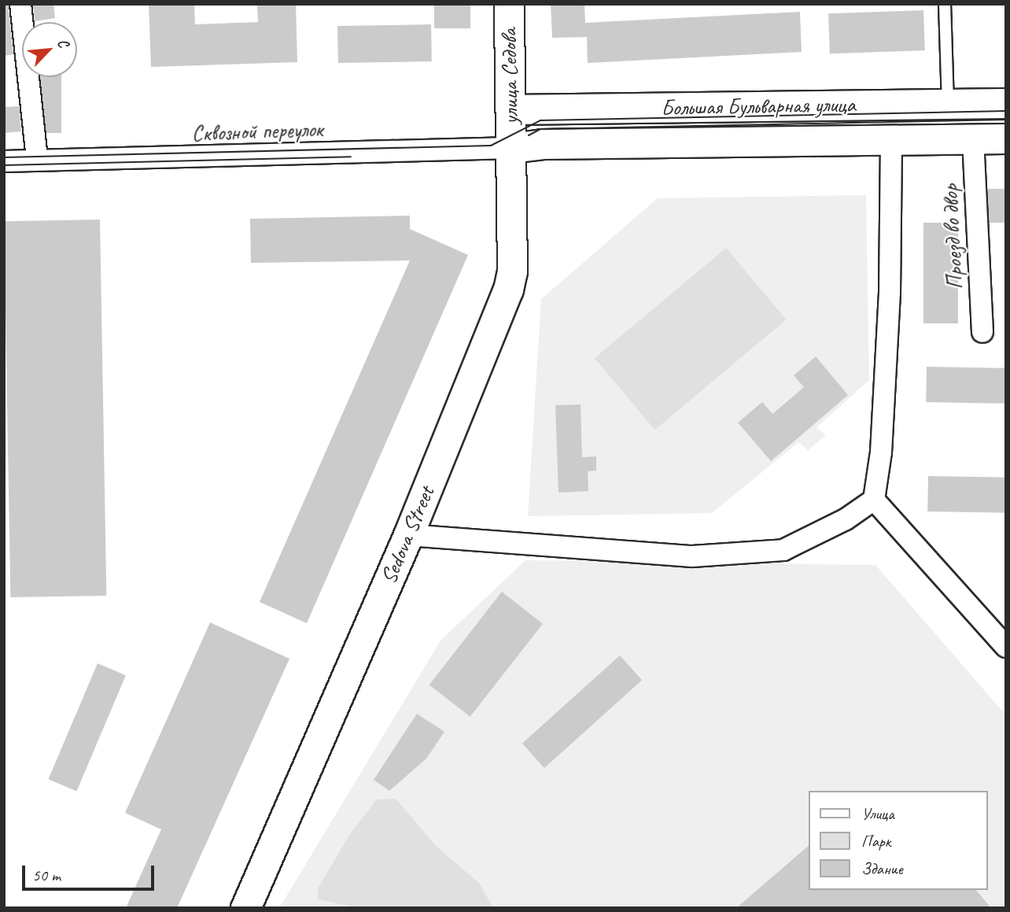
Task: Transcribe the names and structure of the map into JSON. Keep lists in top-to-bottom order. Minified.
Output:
{"streets":{"main road":["улица Седова","Большая Бульварная улица","Sedova Street"],"street":["Сквозной переулок","Проезд во двор"]},"crossings":[["улица Седова","Большая Бульварная улица"],["улица Седова","Сквозной переулок"],["улица Седова","Sedova Street"],["Большая Бульварная улица","Сквозной переулок"],["Большая Бульварная улица","Проезд во двор"],["Большая Бульварная улица","Sedova Street"],["Сквозной переулок","Sedova Street"]],"legend":["Улица","Парк","Здание"],"scale_bar":"50 m","north":"top right"}
